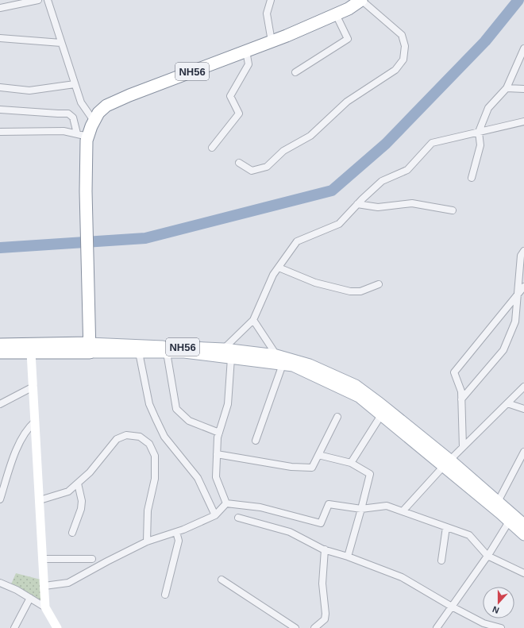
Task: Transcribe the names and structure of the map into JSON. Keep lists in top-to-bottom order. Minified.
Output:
{"streets":{"highway":["NH56"]},"north":"bottom"}
